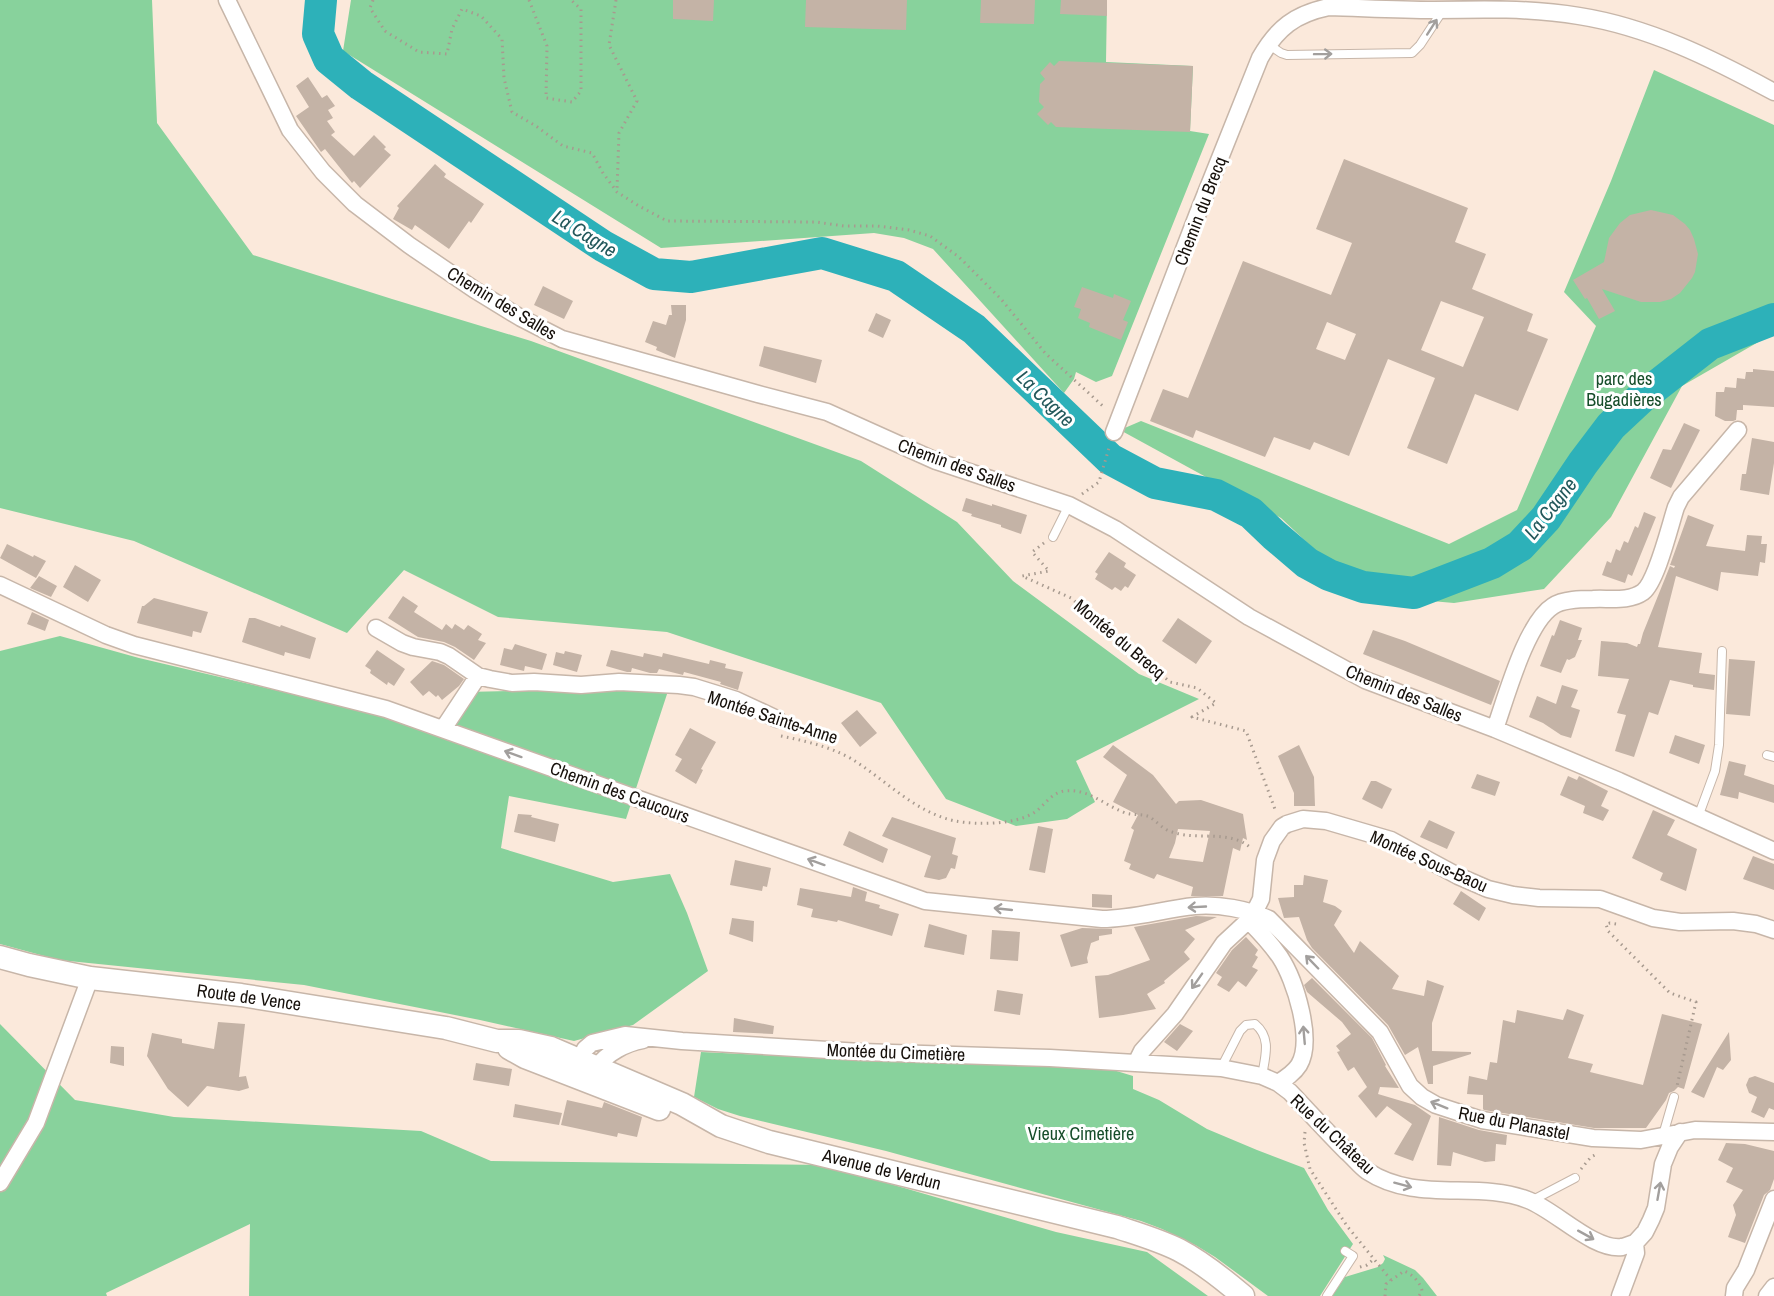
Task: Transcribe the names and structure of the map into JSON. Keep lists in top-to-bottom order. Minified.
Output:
{"streets":{"main road":["Route de Vence","Avenue de Verdun"],"street":["Chemin du Brecq","Chemin des Salles","Chemin des Caucours","Montée Sous-Baou","Montée du Cimetière","Rue du Planastel","Rue du Château"],"path":["Montée du Brecq","Montée Sainte-Anne"]},"crossings":[["Montée du Brecq","Montée Sous-Baou"],["Chemin des Caucours","Rue du Planastel"],["Chemin des Caucours","Rue du Château"],["Route de Vence","Montée du Cimetière"],["Route de Vence","Avenue de Verdun"],["Montée du Cimetière","Rue du Château"],["Montée du Cimetière","Avenue de Verdun"],["Rue du Planastel","Rue du Château"]],"one_way":["Rue du Planastel"],"water":["La Cagne"],"parks":["parc des Bugadières","Vieux Cimetière"]}
